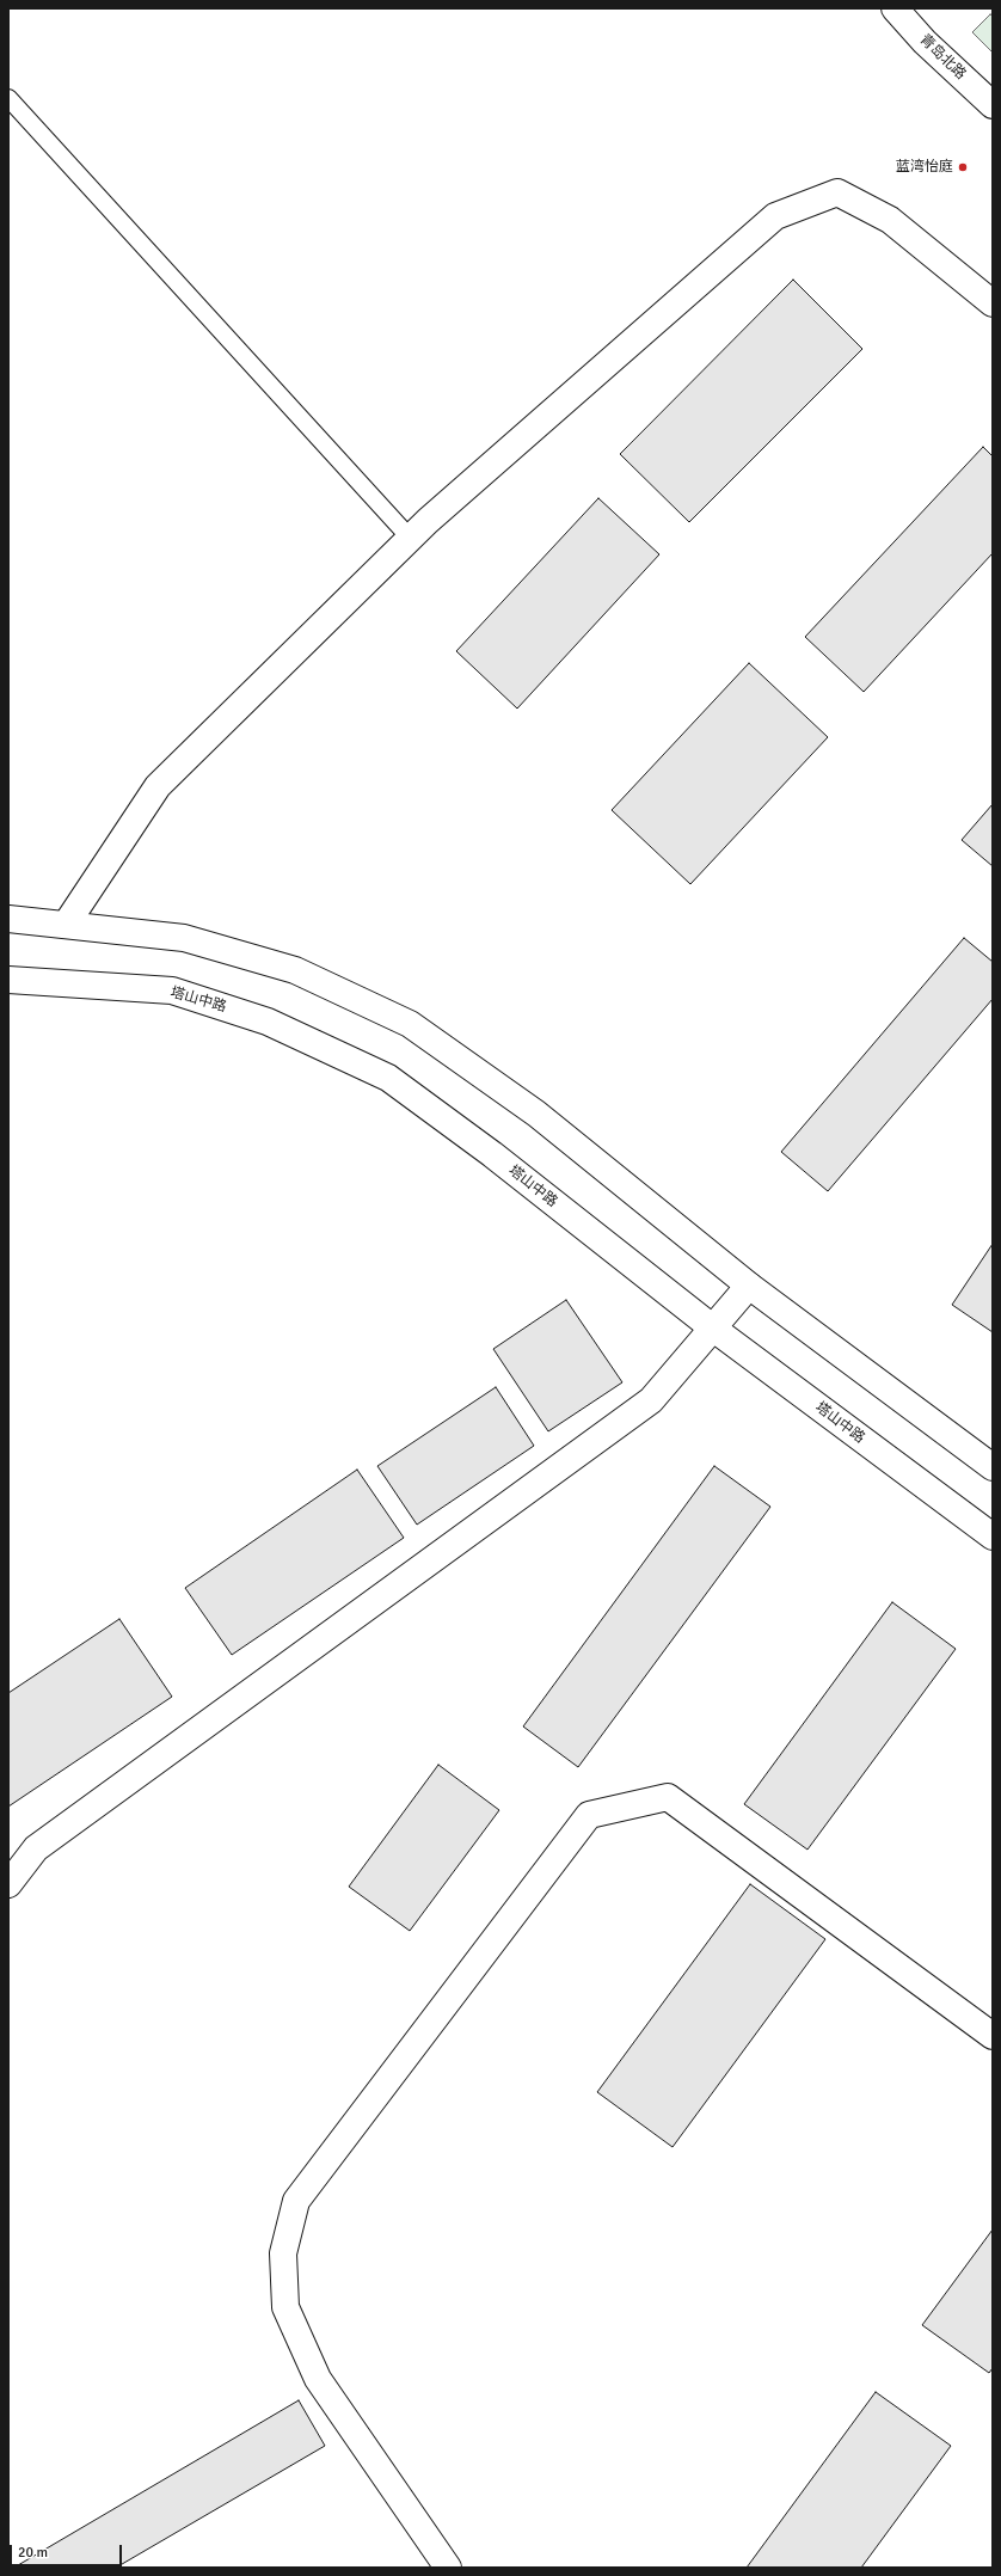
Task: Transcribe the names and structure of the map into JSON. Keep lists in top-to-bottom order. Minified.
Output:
{"streets":{"street":["青岛北路","塔山中路"]},"places":["蓝湾怡庭"],"scale_bar":"20 m"}
